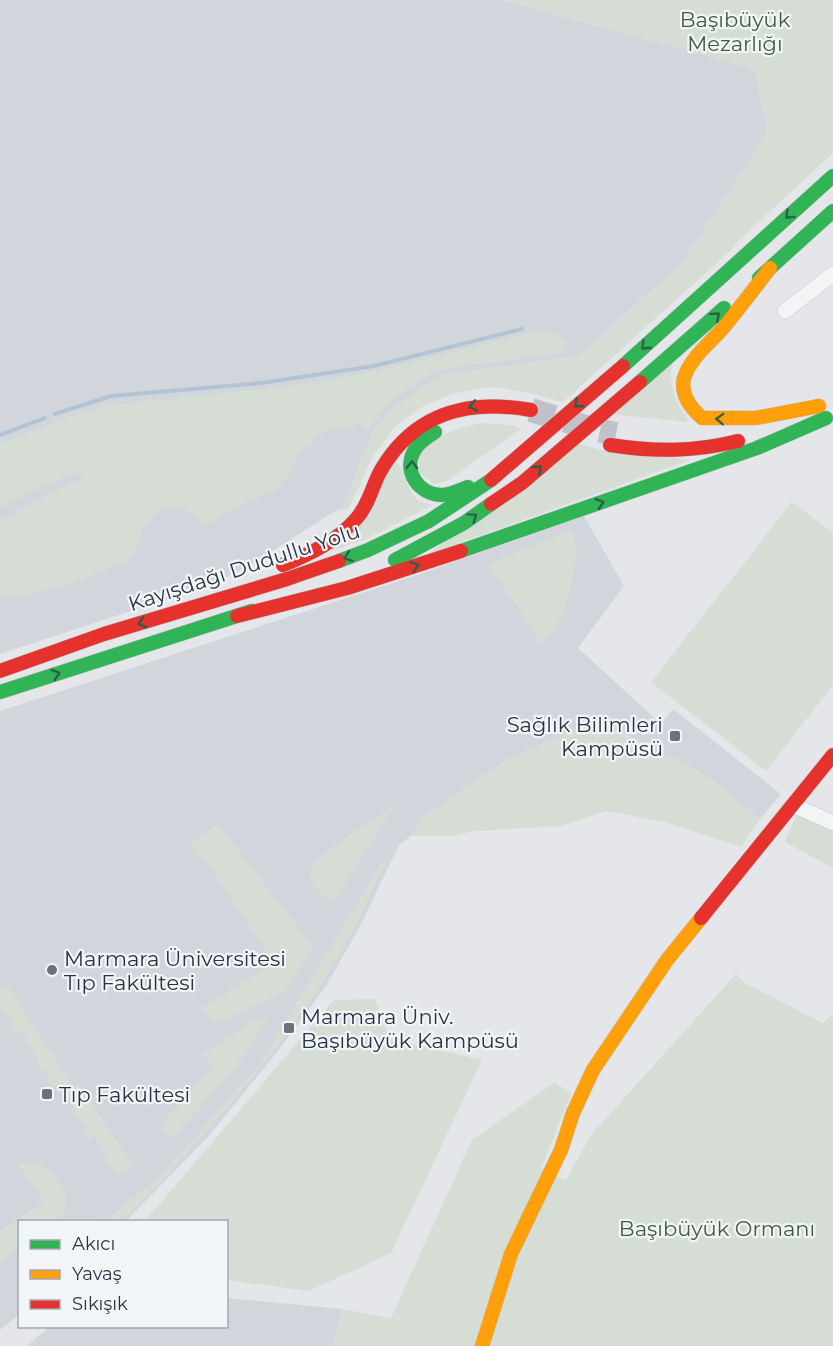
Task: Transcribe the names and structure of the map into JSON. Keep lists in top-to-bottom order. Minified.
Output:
{"streets":{"main road":["Kayışdağı Dudullu Yolu"]},"parks":["Başıbüyük Mezarlığı","Başıbüyük Ormanı"],"places":{"transit":["Sağlık Bilimleri Kampüsü","Marmara Üniv. Başıbüyük Kampüsü","Tıp Fakültesi"],"other":["Marmara Üniversitesi Tıp Fakültesi"]},"legend":["Akıcı","Yavaş","Sıkışık"]}
